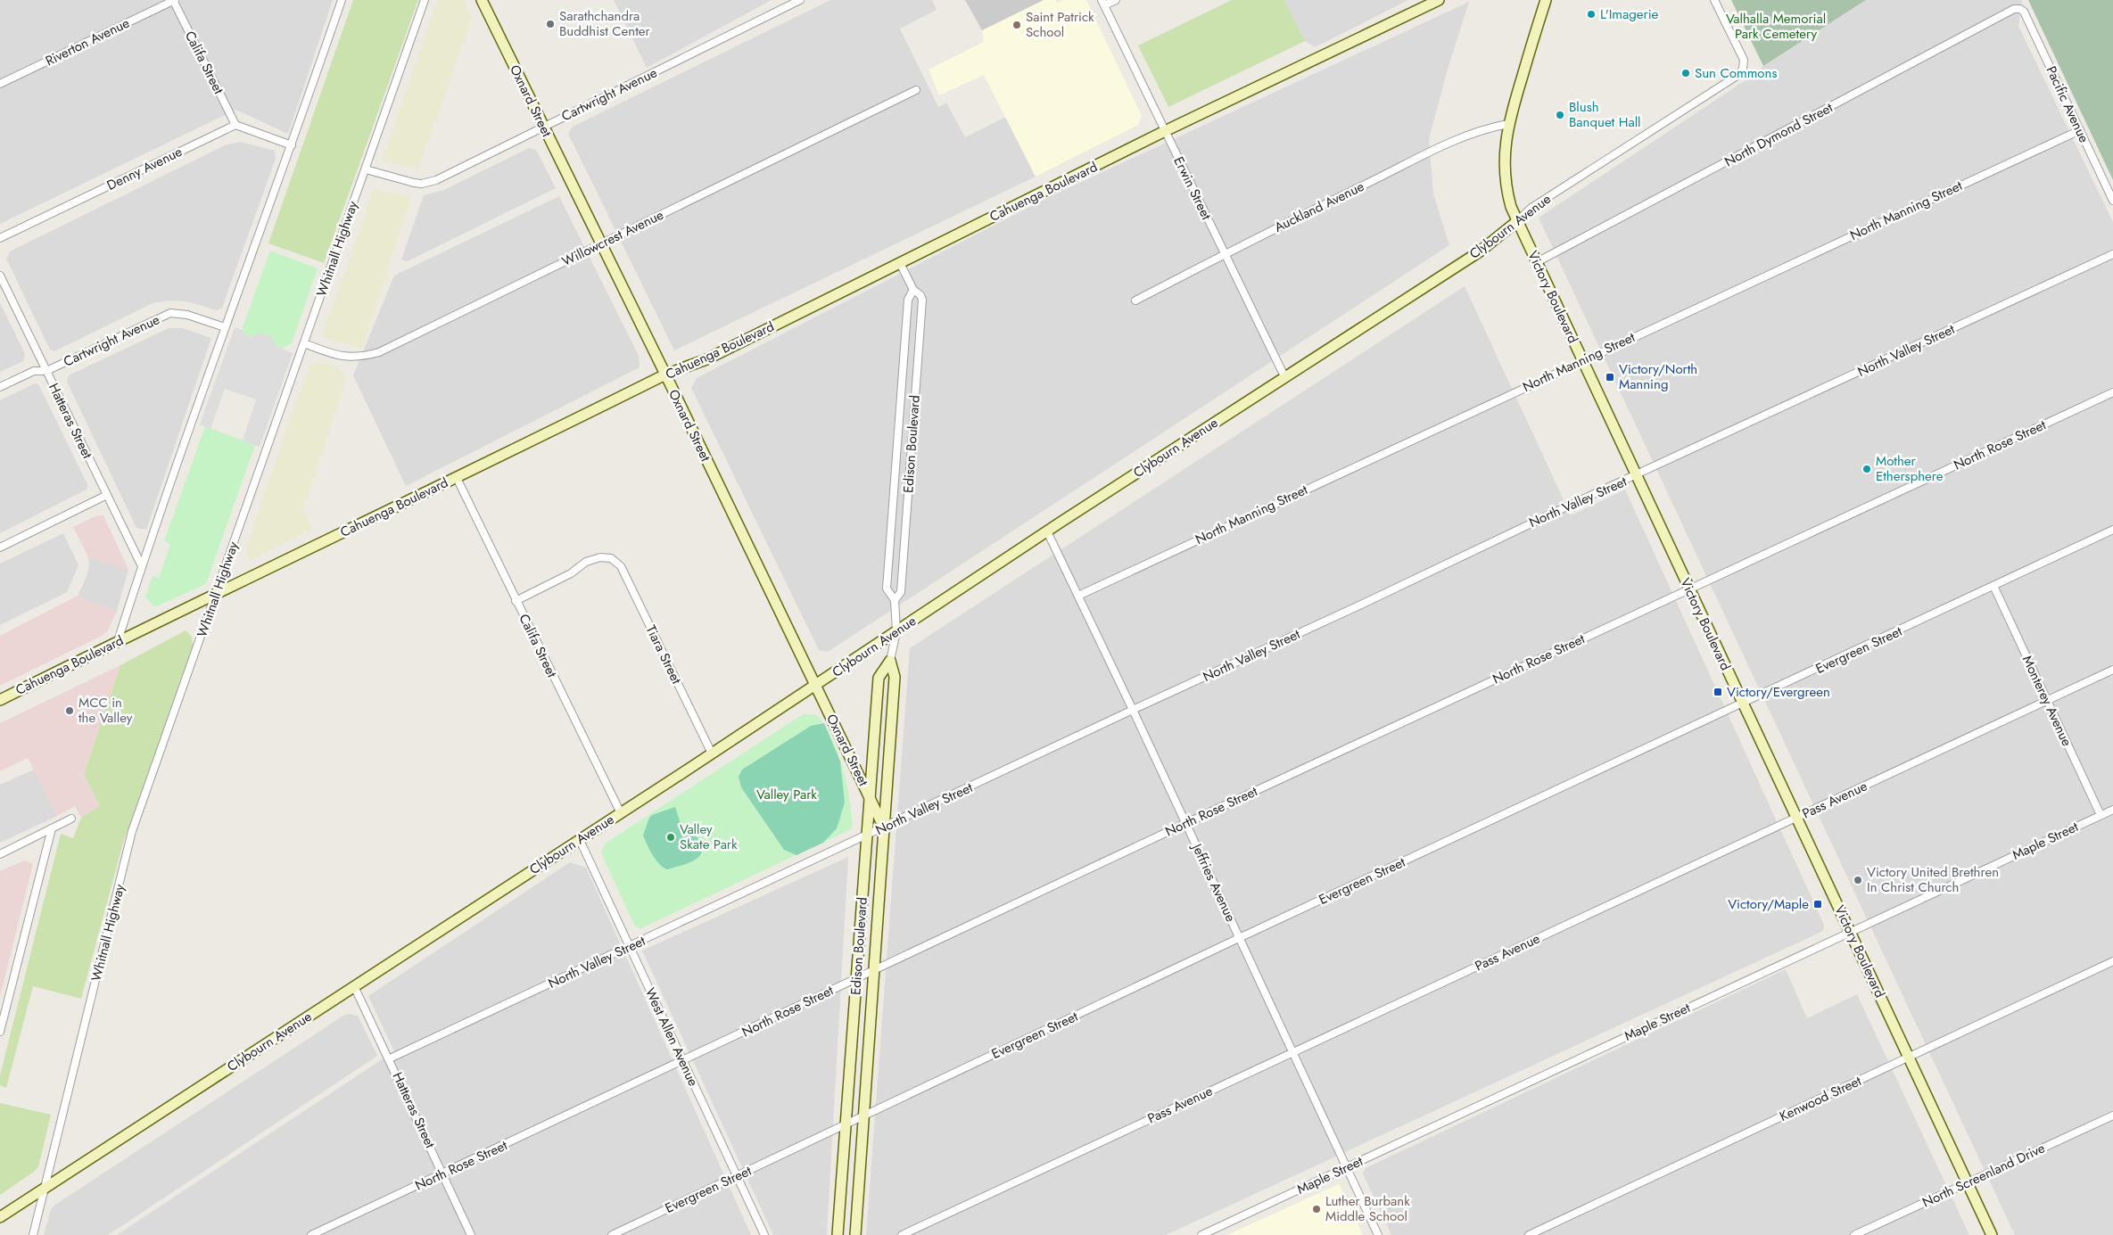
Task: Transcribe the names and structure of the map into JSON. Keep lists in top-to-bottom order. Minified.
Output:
{"streets":{"main road":["Oxnard Street","Cahuenga Boulevard","Clybourn Avenue","Victory Boulevard","Edison Boulevard"],"street":["Riverton Avenue","Califa Street","Cartwright Avenue","Pacific Avenue","North Dymond Street","Denny Avenue","Erwin Street","Auckland Avenue","North Manning Street","Willowcrest Avenue","Whitnall Highway","North Valley Street","Hatteras Street","North Rose Street","Evergreen Street","Tiara Street","Monterey Avenue","Pass Avenue","Maple Street","Jeffries Avenue","West Allen Avenue","Kenwood Street","North Screenland Drive"]},"crossings":[["Riverton Avenue","Califa Street"],["Califa Street","Denny Avenue"],["Califa Street","Cahuenga Boulevard"],["Califa Street","Clybourn Avenue"],["Califa Street","Tiara Street"],["Cartwright Avenue","Oxnard Street"],["Cartwright Avenue","Whitnall Highway"],["Cartwright Avenue","Hatteras Street"],["Oxnard Street","Cahuenga Boulevard"],["Oxnard Street","Clybourn Avenue"],["Oxnard Street","Willowcrest Avenue"],["Oxnard Street","North Valley Street"],["Oxnard Street","Edison Boulevard"],["Pacific Avenue","North Dymond Street"],["Pacific Avenue","North Manning Street"],["North Dymond Street","Victory Boulevard"],["Erwin Street","Cahuenga Boulevard"],["Erwin Street","Auckland Avenue"],["Erwin Street","Clybourn Avenue"],["Cahuenga Boulevard","Whitnall Highway"],["Cahuenga Boulevard","Edison Boulevard"],["Auckland Avenue","Victory Boulevard"],["North Manning Street","Victory Boulevard"],["North Manning Street","Jeffries Avenue"],["Clybourn Avenue","Whitnall Highway"],["Clybourn Avenue","Victory Boulevard"],["Clybourn Avenue","Hatteras Street"],["Clybourn Avenue","Edison Boulevard"],["Clybourn Avenue","Tiara Street"],["Clybourn Avenue","Jeffries Avenue"],["Clybourn Avenue","West Allen Avenue"],["Willowcrest Avenue","Whitnall Highway"],["Victory Boulevard","North Valley Street"],["Victory Boulevard","North Rose Street"],["Victory Boulevard","Evergreen Street"],["Victory Boulevard","Pass Avenue"],["Victory Boulevard","Maple Street"],["Victory Boulevard","Kenwood Street"],["Victory Boulevard","North Screenland Drive"],["North Valley Street","Hatteras Street"],["North Valley Street","Edison Boulevard"],["North Valley Street","Jeffries Avenue"],["North Valley Street","West Allen Avenue"],["Hatteras Street","North Rose Street"],["Edison Boulevard","North Rose Street"],["Edison Boulevard","Evergreen Street"],["North Rose Street","Jeffries Avenue"],["North Rose Street","West Allen Avenue"],["Evergreen Street","Monterey Avenue"],["Evergreen Street","Jeffries Avenue"],["Evergreen Street","West Allen Avenue"],["Monterey Avenue","Pass Avenue"],["Monterey Avenue","Maple Street"],["Pass Avenue","Jeffries Avenue"],["Maple Street","Jeffries Avenue"]],"parks":["Valhalla Memorial Park Cemetery","Valley Park"],"places":{"other":["L'Imagerie","Sarathchandra Buddhist Center","Saint Patrick School","Sun Commons","Blush Banquet Hall","Mother Ethersphere","MCC in the Valley","Valley Skate Park","Victory United Brethren In Christ Church","Luther Burbank Middle School"],"transit":["Victory/North Manning","Victory/Evergreen","Victory/Maple"]}}
